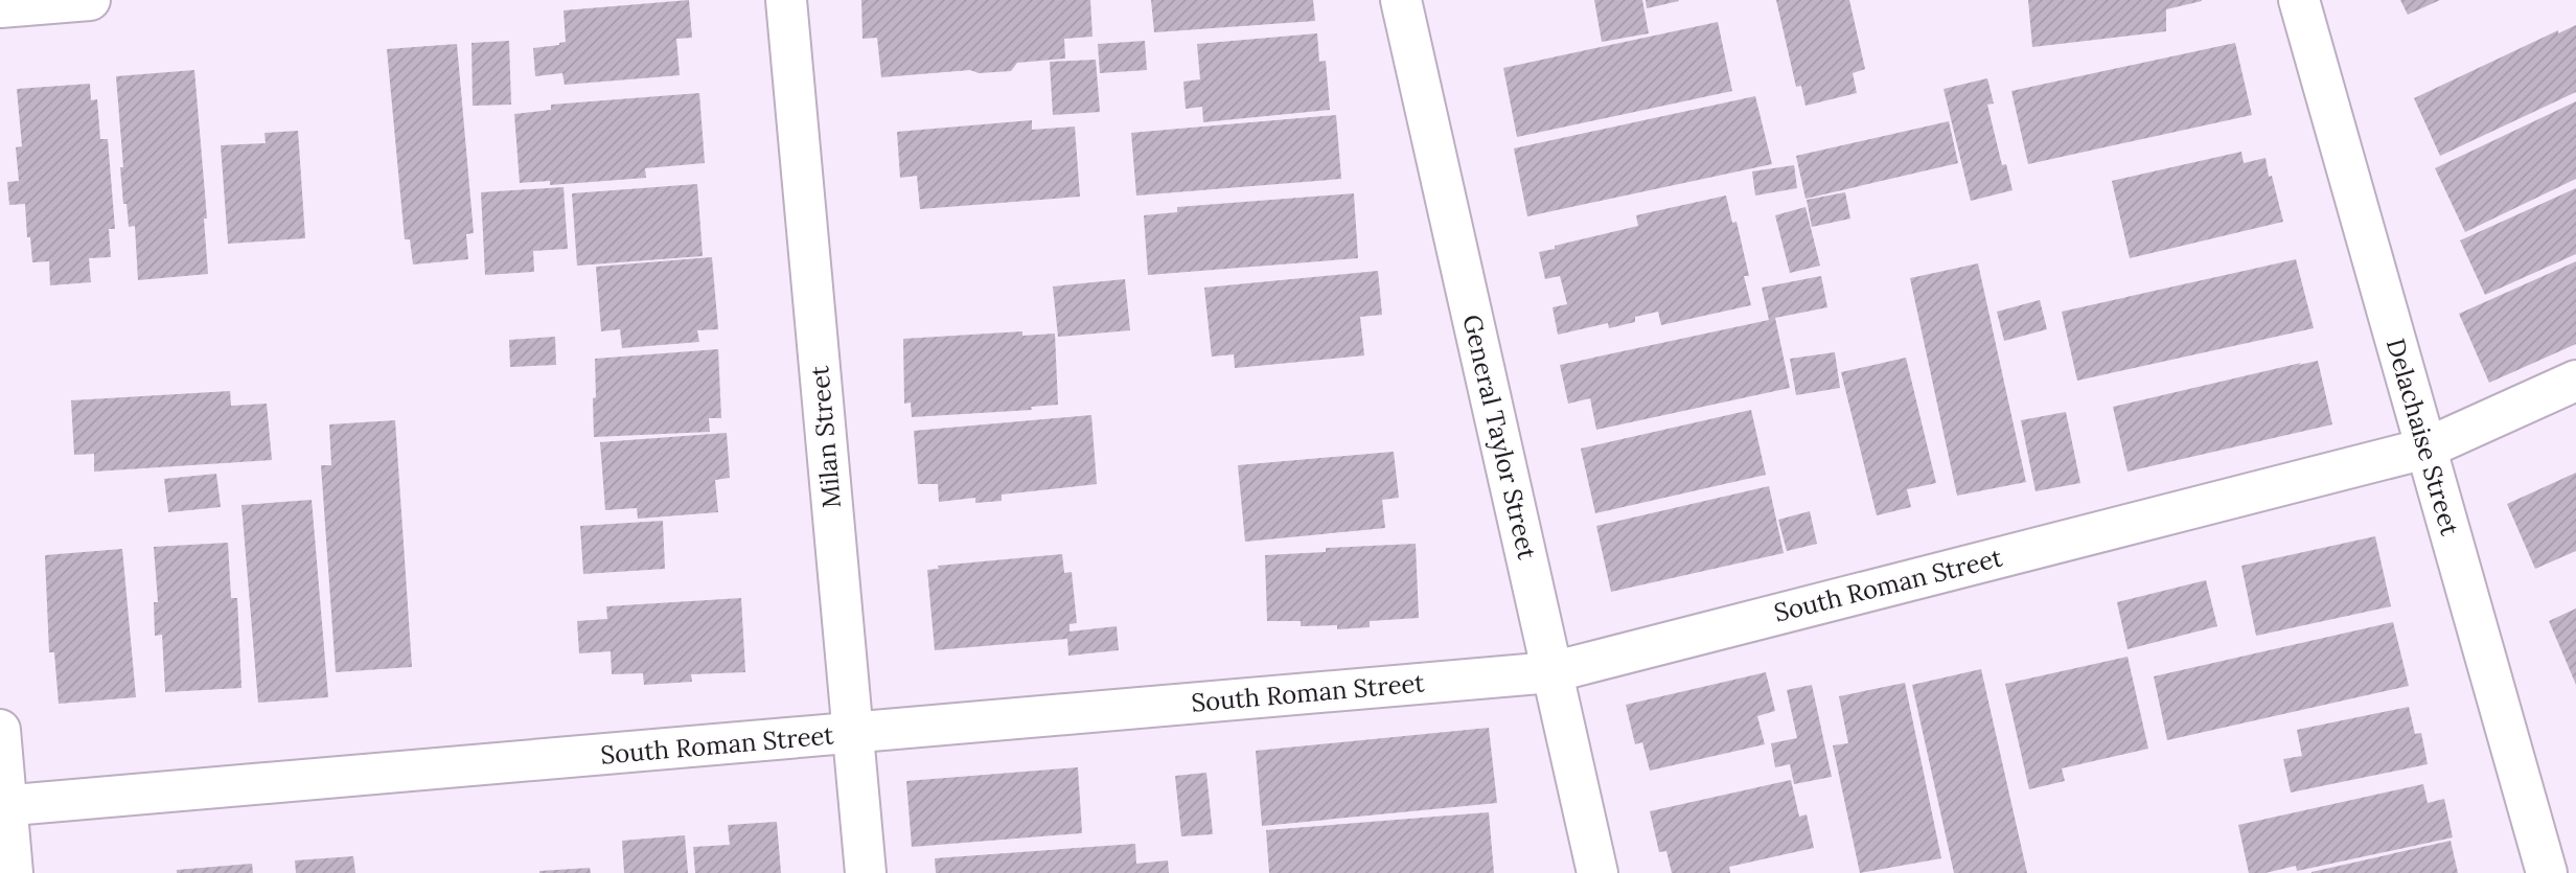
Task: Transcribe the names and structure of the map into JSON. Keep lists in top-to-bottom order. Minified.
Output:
{"streets":{"street":["Milan Street","General Taylor Street","Delachaise Street","South Roman Street"]},"crossings":[["Milan Street","South Roman Street"],["General Taylor Street","South Roman Street"],["Delachaise Street","South Roman Street"]]}
